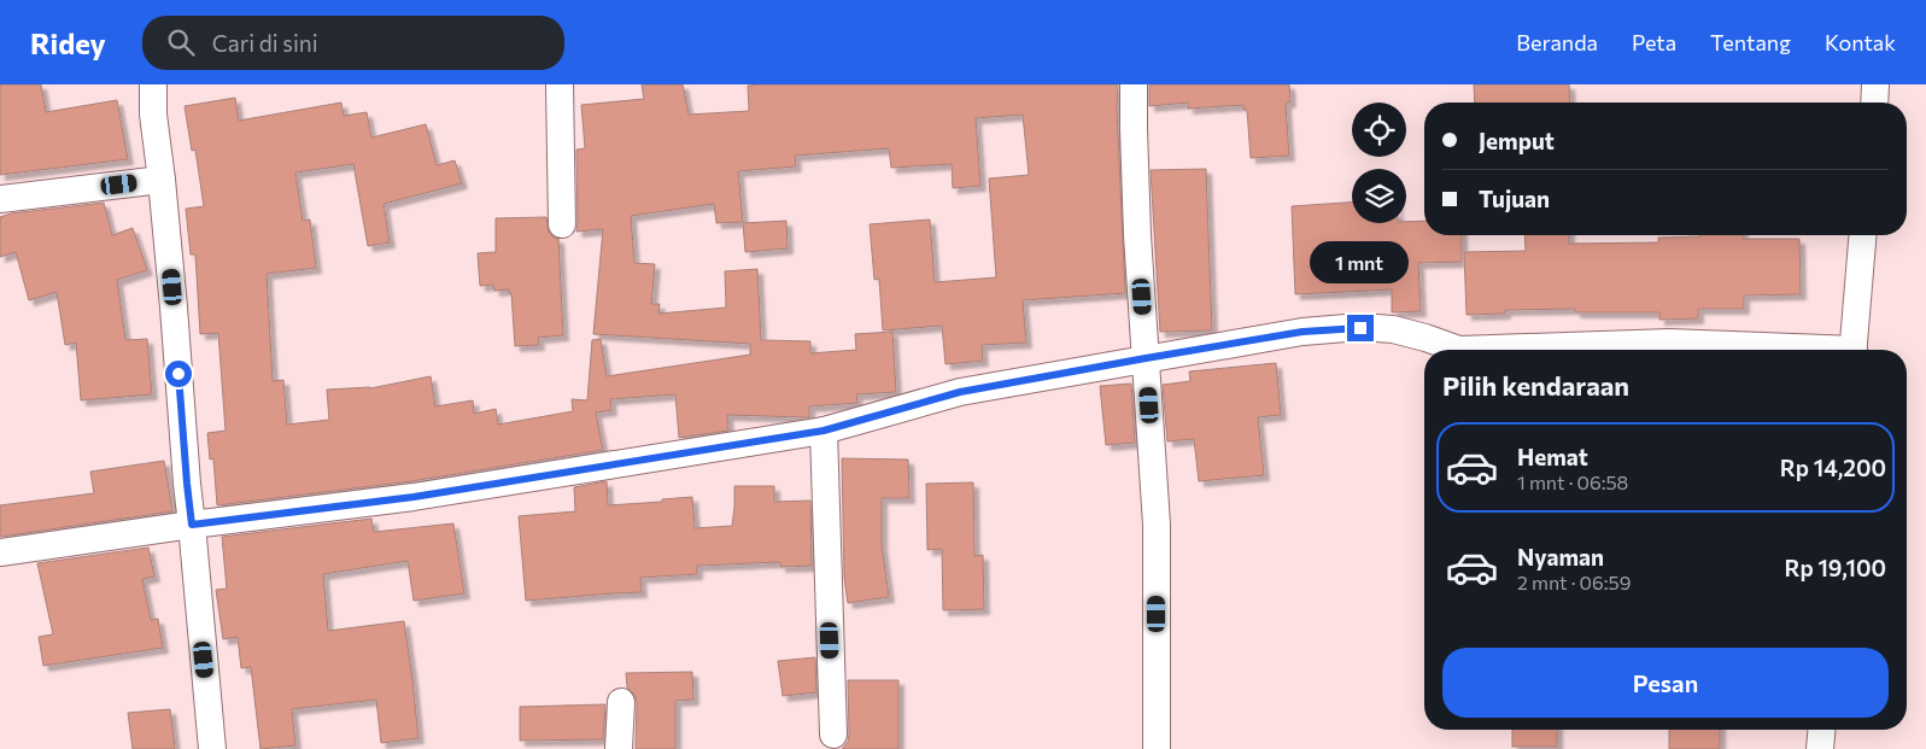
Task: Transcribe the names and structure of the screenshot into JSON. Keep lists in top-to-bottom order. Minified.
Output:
{"page":{"header":"Ridey","search":"Cari di sini","nav":["Beranda","Peta","Tentang","Kontak"],"banner":["Jemput","Tujuan"],"bubble":"1 mnt","heading":"Pilih kendaraan","list":[{"name":"Hemat","note":"1 mnt · 06:58","value":"Rp 14,200"},{"name":"Nyaman","note":"2 mnt · 06:59","value":"Rp 19,100"}],"buttons":"Pesan"}}
